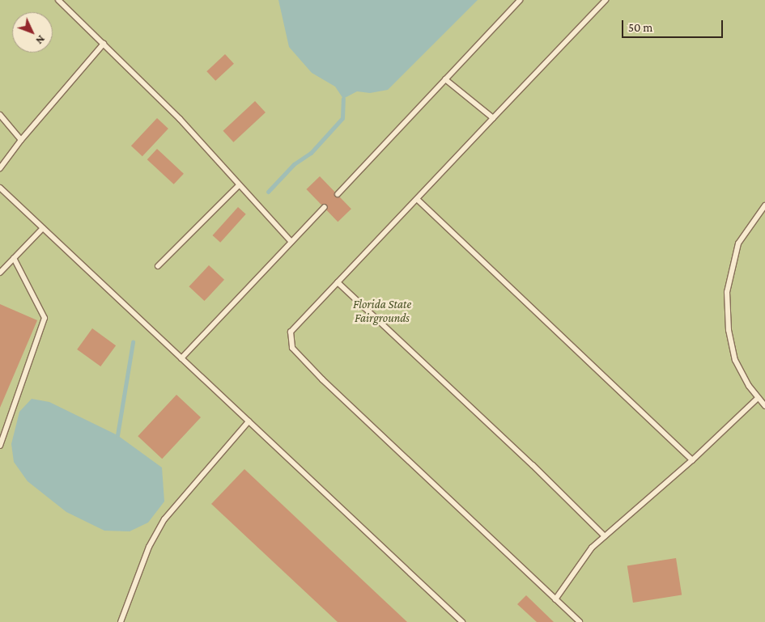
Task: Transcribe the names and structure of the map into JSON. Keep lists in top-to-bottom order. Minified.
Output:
{"parks":["Florida State Fairgrounds"],"scale_bar":"50 m","north":"bottom right"}
